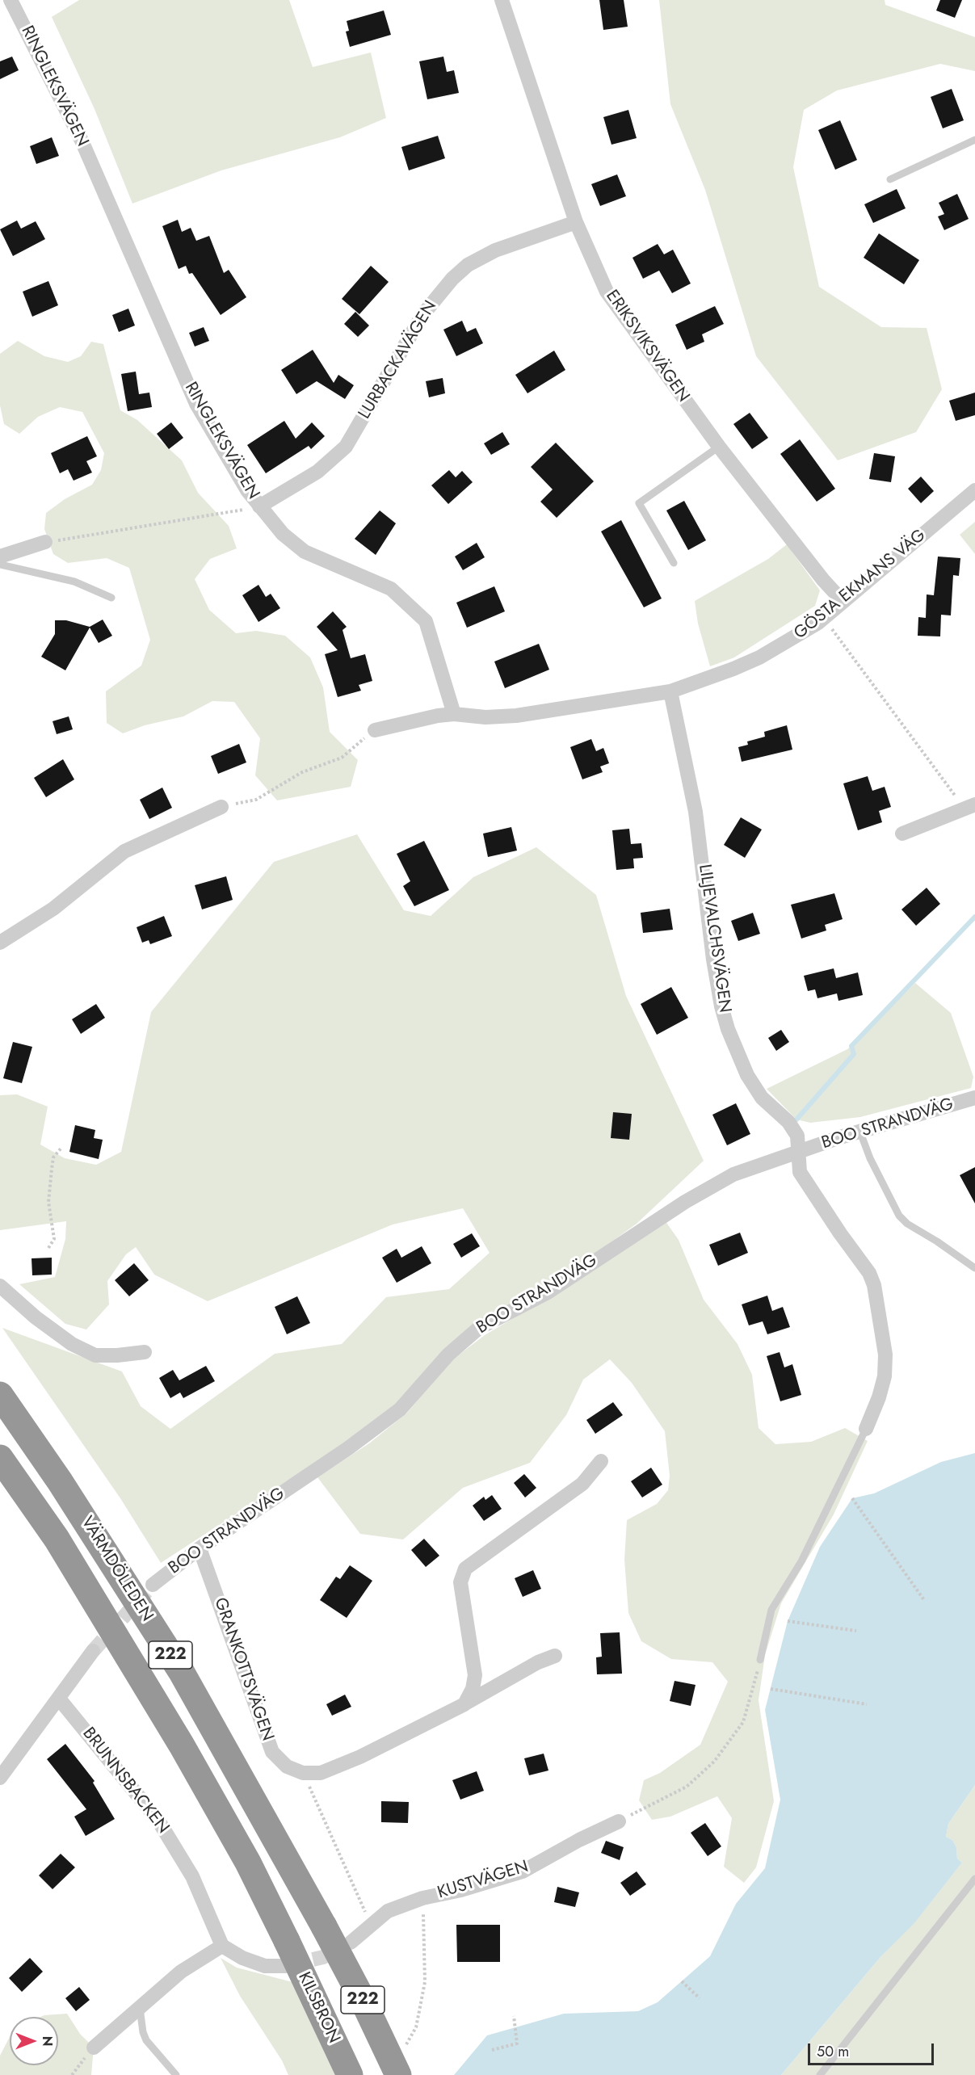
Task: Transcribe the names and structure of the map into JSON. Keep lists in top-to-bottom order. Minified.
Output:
{"streets":{"highway":["VÄRMDÖLEDEN","222","KILSBRON"],"street":["RINGLEKSVÄGEN","ERIKSVIKSVÄGEN","LURBACKAVÄGEN","GÖSTA EKMANS VÄG","LILJEVALCHSVÄGEN","BOO STRANDVÄG","GRANKOTTSVÄGEN","BRUNNSBACKEN","KUSTVÄGEN"]},"crossings":[["RINGLEKSVÄGEN","LURBACKAVÄGEN"],["RINGLEKSVÄGEN","GÖSTA EKMANS VÄG"],["ERIKSVIKSVÄGEN","LURBACKAVÄGEN"],["ERIKSVIKSVÄGEN","GÖSTA EKMANS VÄG"],["GÖSTA EKMANS VÄG","LILJEVALCHSVÄGEN"],["LILJEVALCHSVÄGEN","BOO STRANDVÄG"],["BOO STRANDVÄG","GRANKOTTSVÄGEN"],["VÄRMDÖLEDEN","KILSBRON"]],"scale_bar":"50 m","north":"right"}
